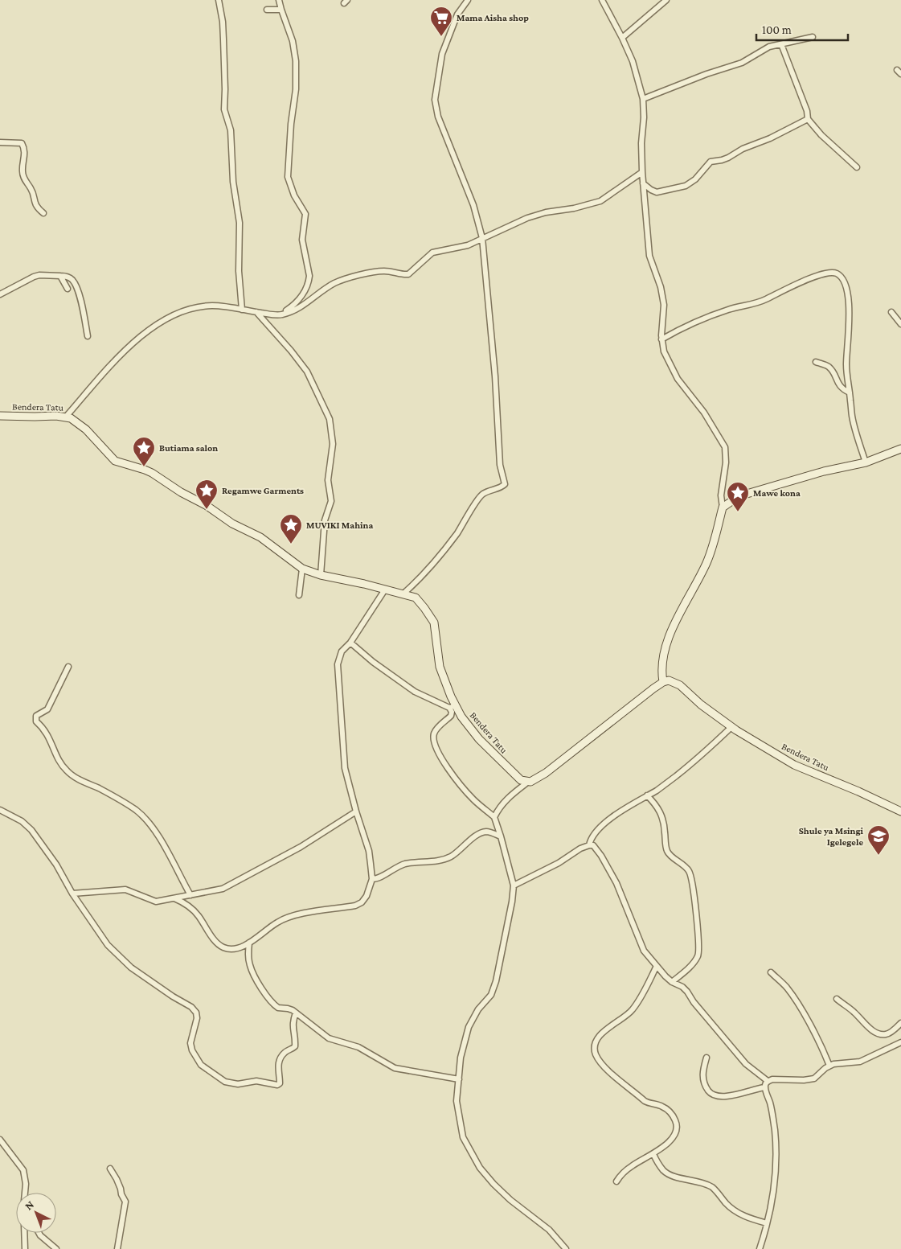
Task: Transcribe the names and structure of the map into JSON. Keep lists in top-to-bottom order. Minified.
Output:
{"streets":{"main road":["Bendera Tatu"]},"places":{"supermarket":["Mama Aisha shop"],"place":["Butiama salon","Regamwe Garments","Mawe kona","MUVIKI Mahina"],"school or university":["Shule ya Msingi Igelegele"]},"scale_bar":"100 m","north":"top left"}
